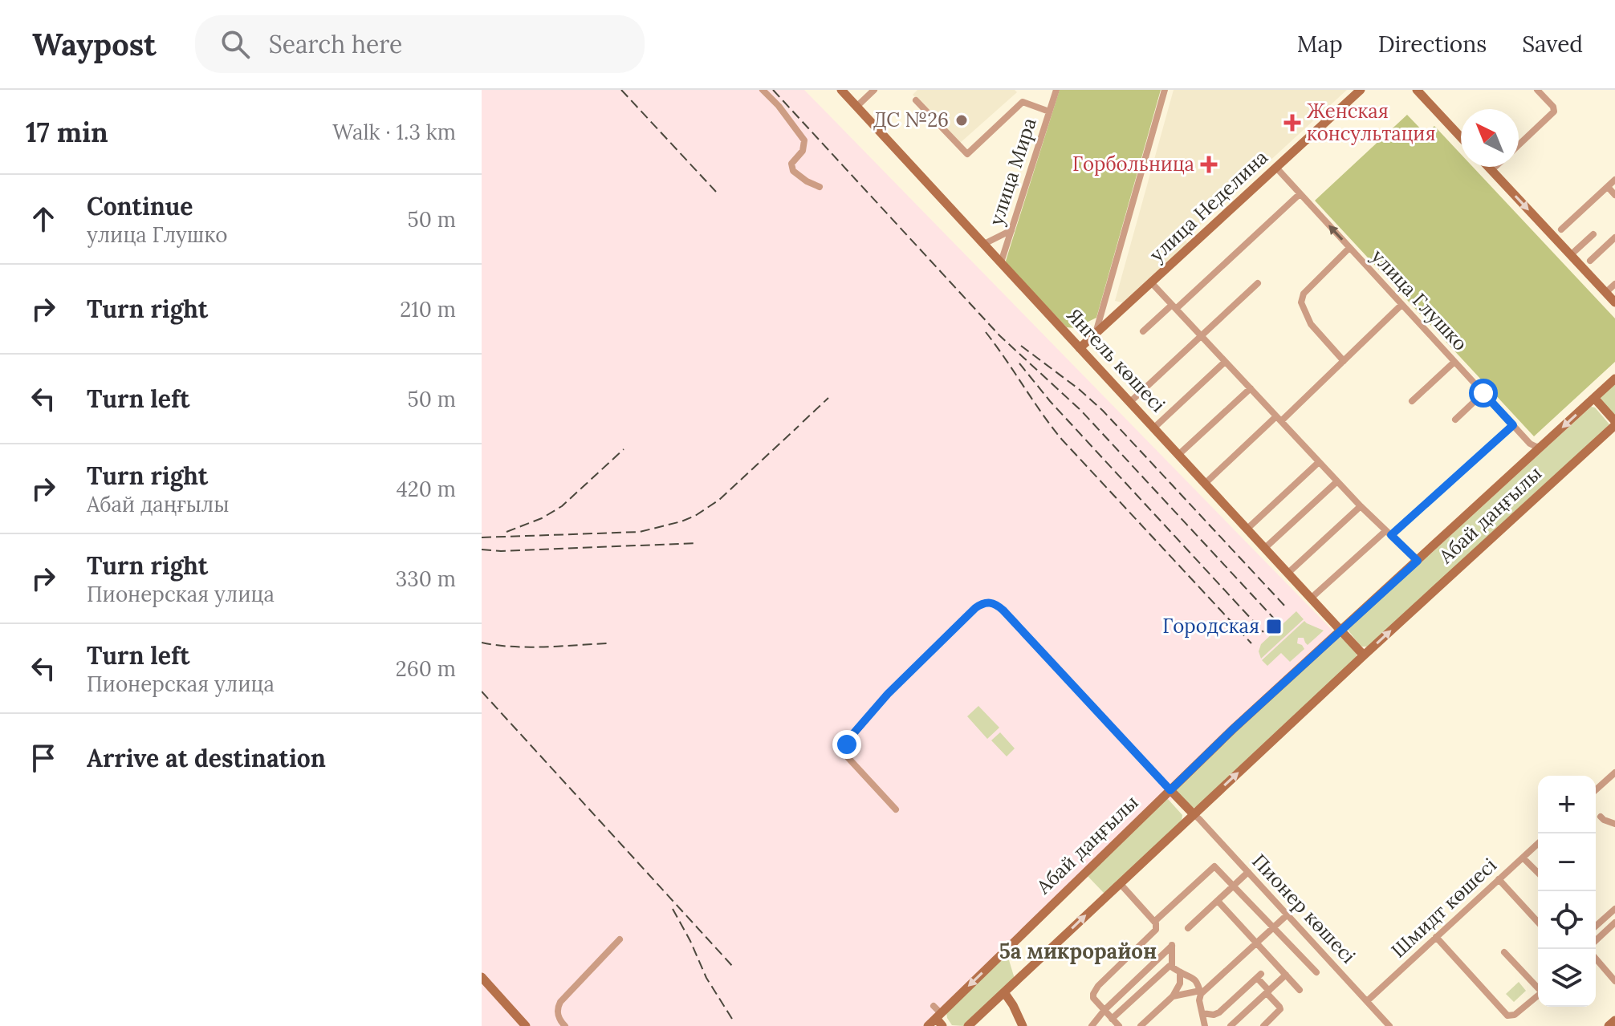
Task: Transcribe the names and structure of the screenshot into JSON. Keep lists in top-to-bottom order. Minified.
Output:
{"streets":{"main road":["улица Неделина","Янгель көшесі","Абай даңғылы"],"street":["улица Мира","улица Глушко","Шмидт көшесі","Пионер көшесі"]},"crossings":[["улица Мира","Янгель көшесі"],["улица Неделина","улица Глушко"],["улица Неделина","Янгель көшесі"],["улица Глушко","Абай даңғылы"],["Янгель көшесі","Абай даңғылы"],["Абай даңғылы","Пионер көшесі"],["Шмидт көшесі","Пионер көшесі"]],"districts":["5а микрорайон"],"places":{"other":["ДС №26"],"health":["Женская консультация","Горбольница"],"transit":["Городская"]},"north":"top left","page":{"header":"Waypost","search":"Search here","nav":["Map","Directions","Saved"],"heading":["17 min","Walk · 1.3 km"],"list":[["Continue","улица Глушко","50 m"],["Turn right","210 m"],["Turn left","50 m"],["Turn right","Абай даңғылы","420 m"],["Turn right","Пионерская улица","330 m"],["Turn left","Пионерская улица","260 m"],"Arrive at destination"],"map_buttons":["+","−"]}}
